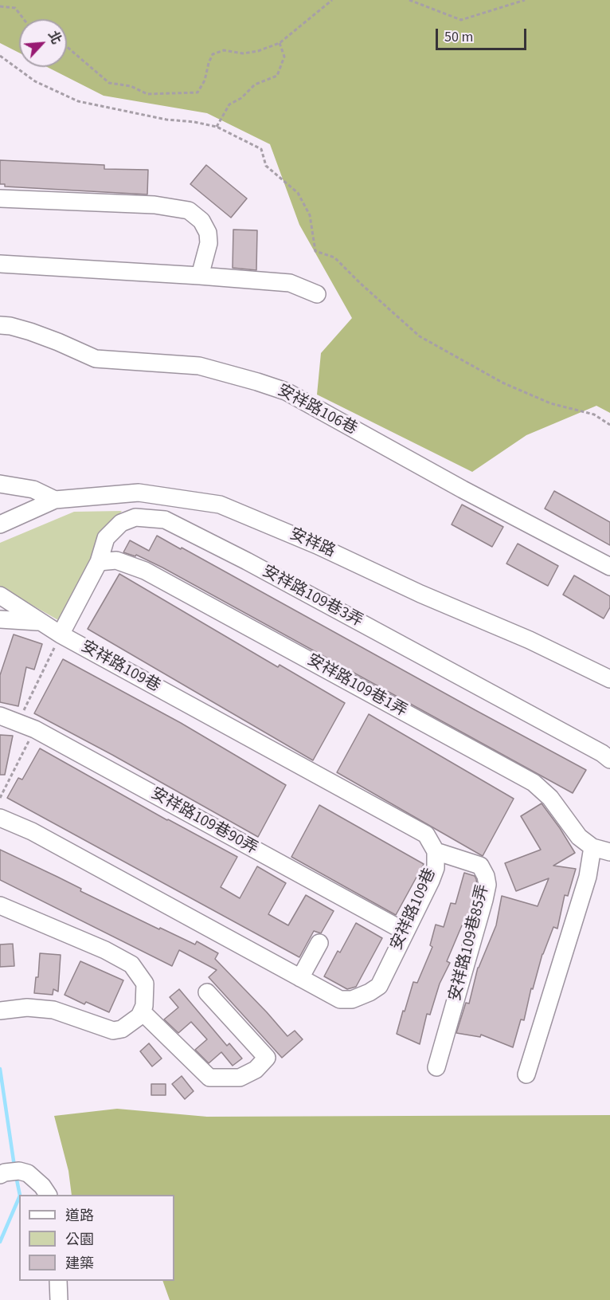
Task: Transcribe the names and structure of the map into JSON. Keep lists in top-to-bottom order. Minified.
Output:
{"streets":{"street":["安祥路106巷","安祥路","安祥路109巷3弄","安祥路109巷","安祥路109巷1弄","安祥路109巷90弄","安祥路109巷85弄"]},"crossings":[["安祥路109巷3弄","安祥路109巷"],["安祥路109巷3弄","安祥路109巷1弄"],["安祥路109巷","安祥路109巷90弄"],["安祥路109巷","安祥路109巷85弄"]],"legend":["道路","公園","建築"],"scale_bar":"50 m","north":"top right"}
